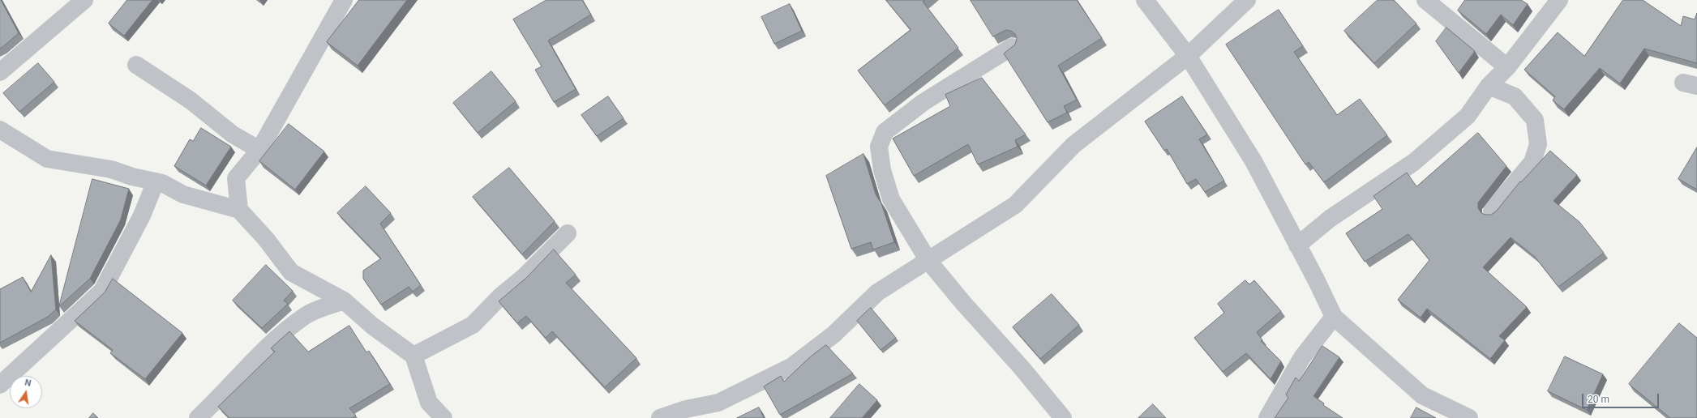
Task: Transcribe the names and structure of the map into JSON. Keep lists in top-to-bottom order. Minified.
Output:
{"scale_bar":"20 m","north":"top"}
